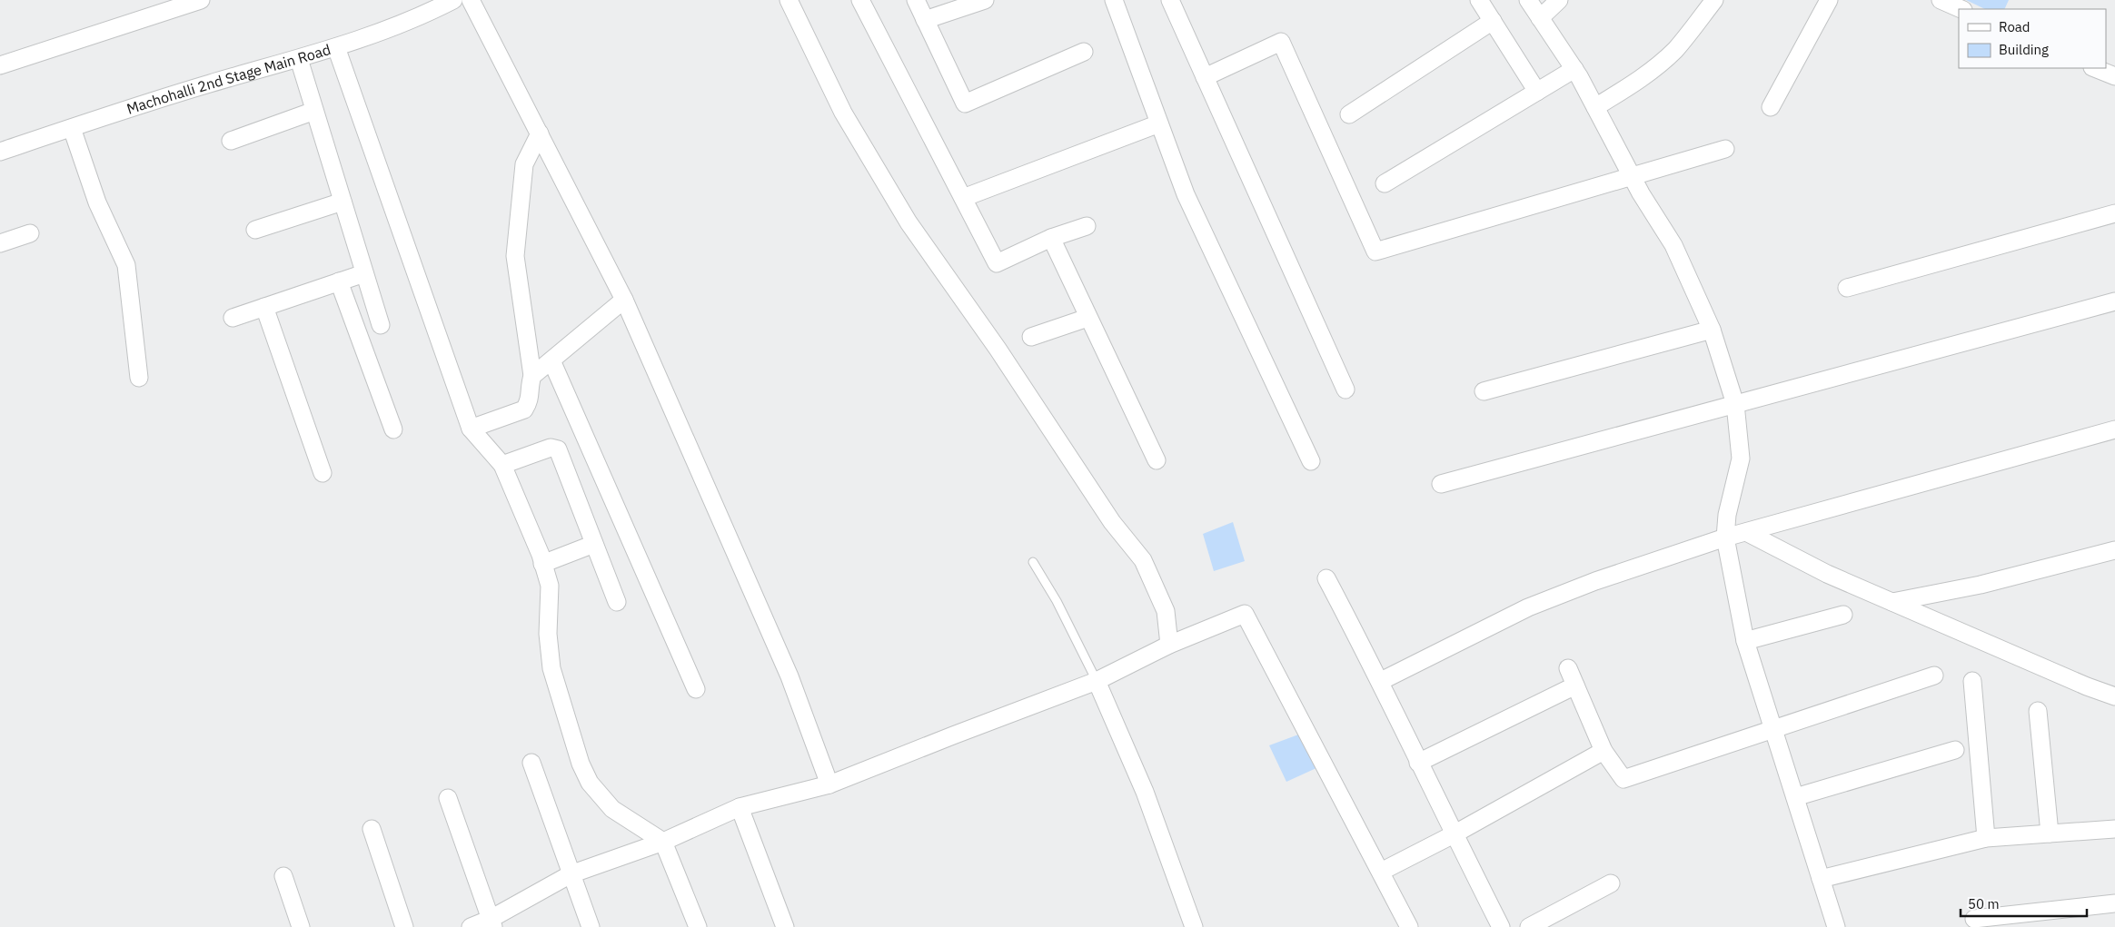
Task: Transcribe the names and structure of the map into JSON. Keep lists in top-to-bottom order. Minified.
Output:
{"streets":{"street":["Machohalli 2nd Stage Main Road"]},"legend":["Road","Building"],"scale_bar":"50 m"}
